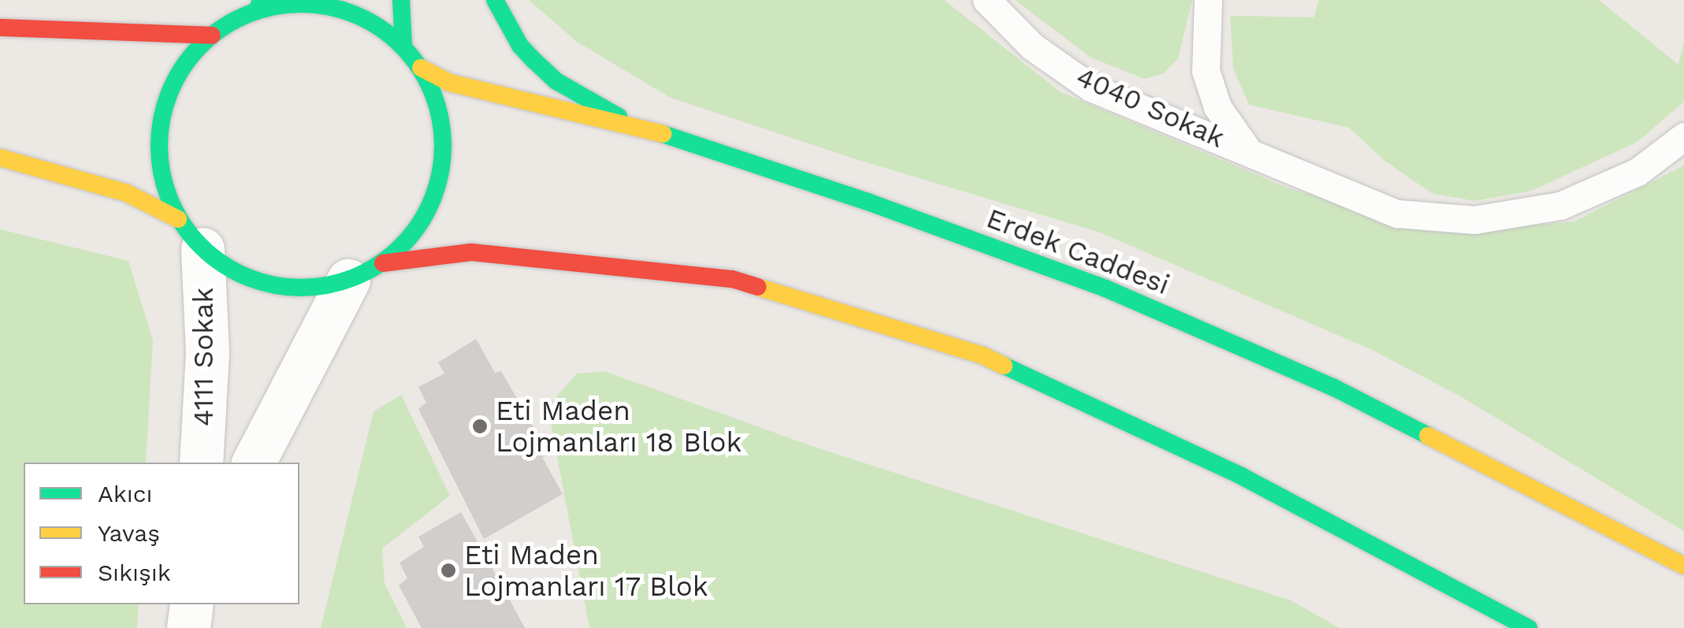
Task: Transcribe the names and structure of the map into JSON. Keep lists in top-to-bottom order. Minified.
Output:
{"streets":{"main road":["Erdek Caddesi"],"street":["4111 Sokak"],"lane":["4040 Sokak"]},"places":["Eti Maden Lojmanları 18 Blok","Eti Maden Lojmanları 17 Blok"],"legend":["Akıcı","Yavaş","Sıkışık"]}
